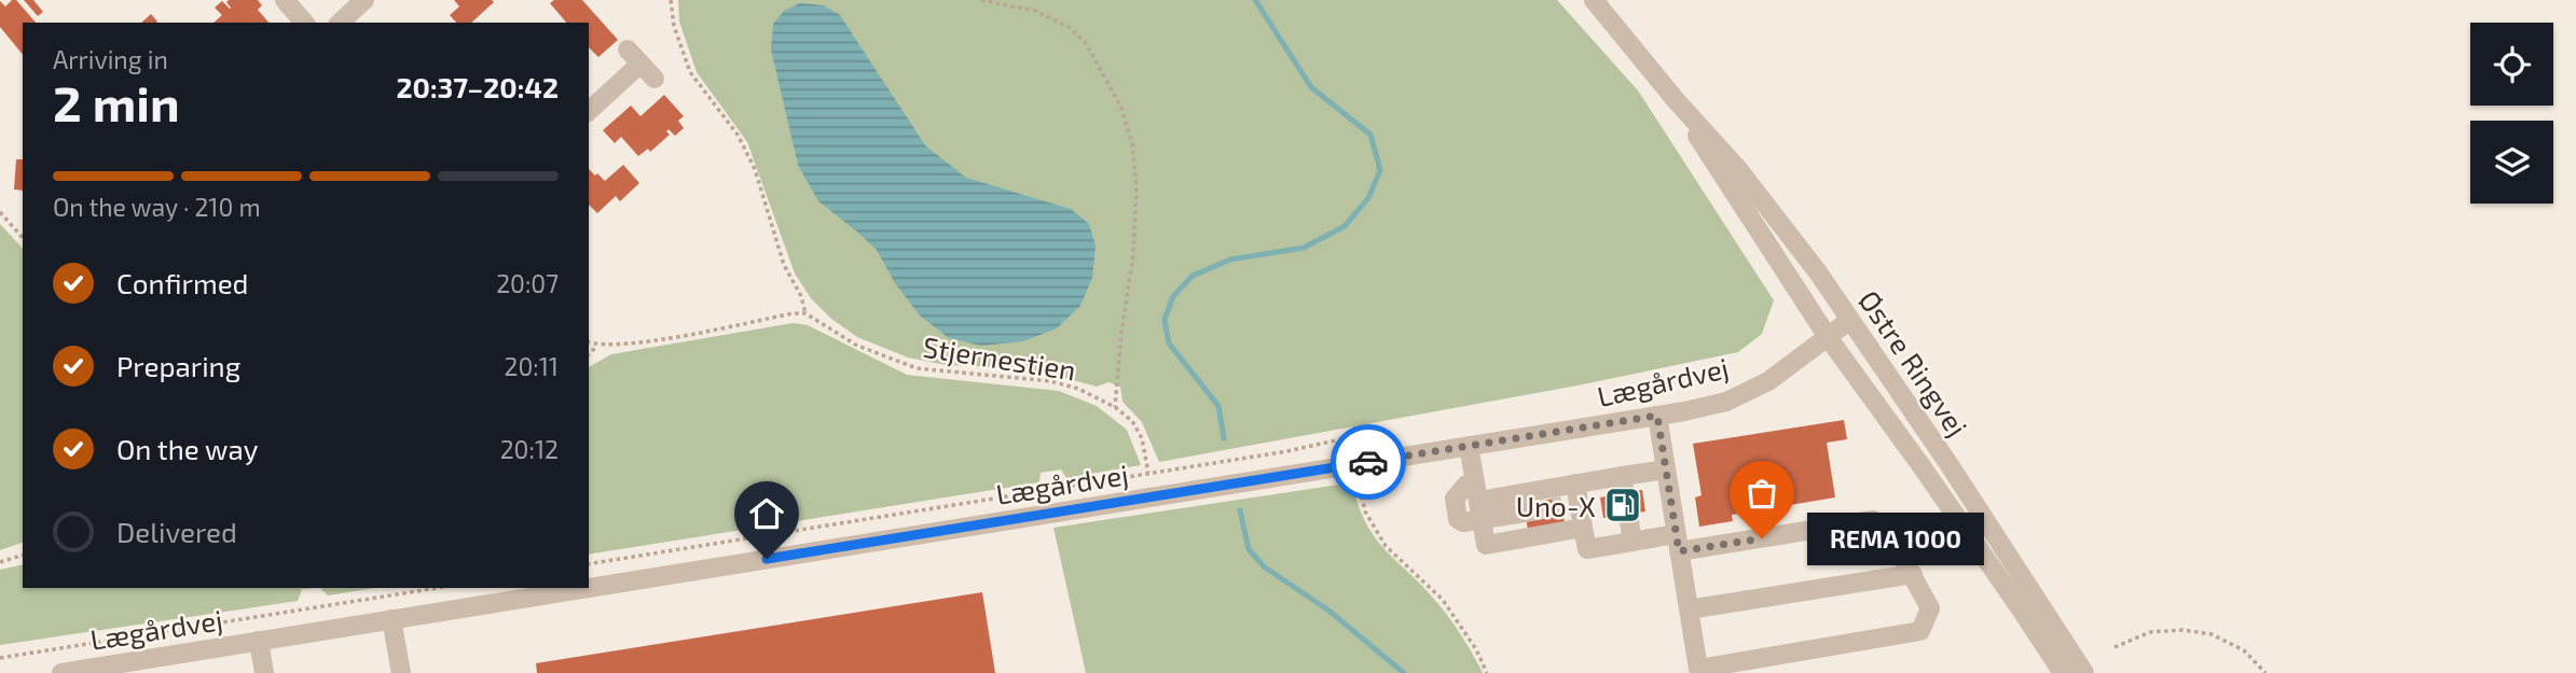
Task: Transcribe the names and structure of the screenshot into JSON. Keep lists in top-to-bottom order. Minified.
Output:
{"streets":{"street":["Østre Ringvej","Lægårdvej"],"path":["Stjernestien"]},"crossings":[["Østre Ringvej","Lægårdvej"]],"places":{"fuel station":["Uno-X"],"other":["REMA 1000"]},"page":{"heading":["2 min","Arriving in","20:37–20:42"],"bar":"On the way · 210 m","list":[["Confirmed","20:07"],["Preparing","20:11"],["On the way","20:12"],"Delivered"],"bubble":"REMA 1000"}}
